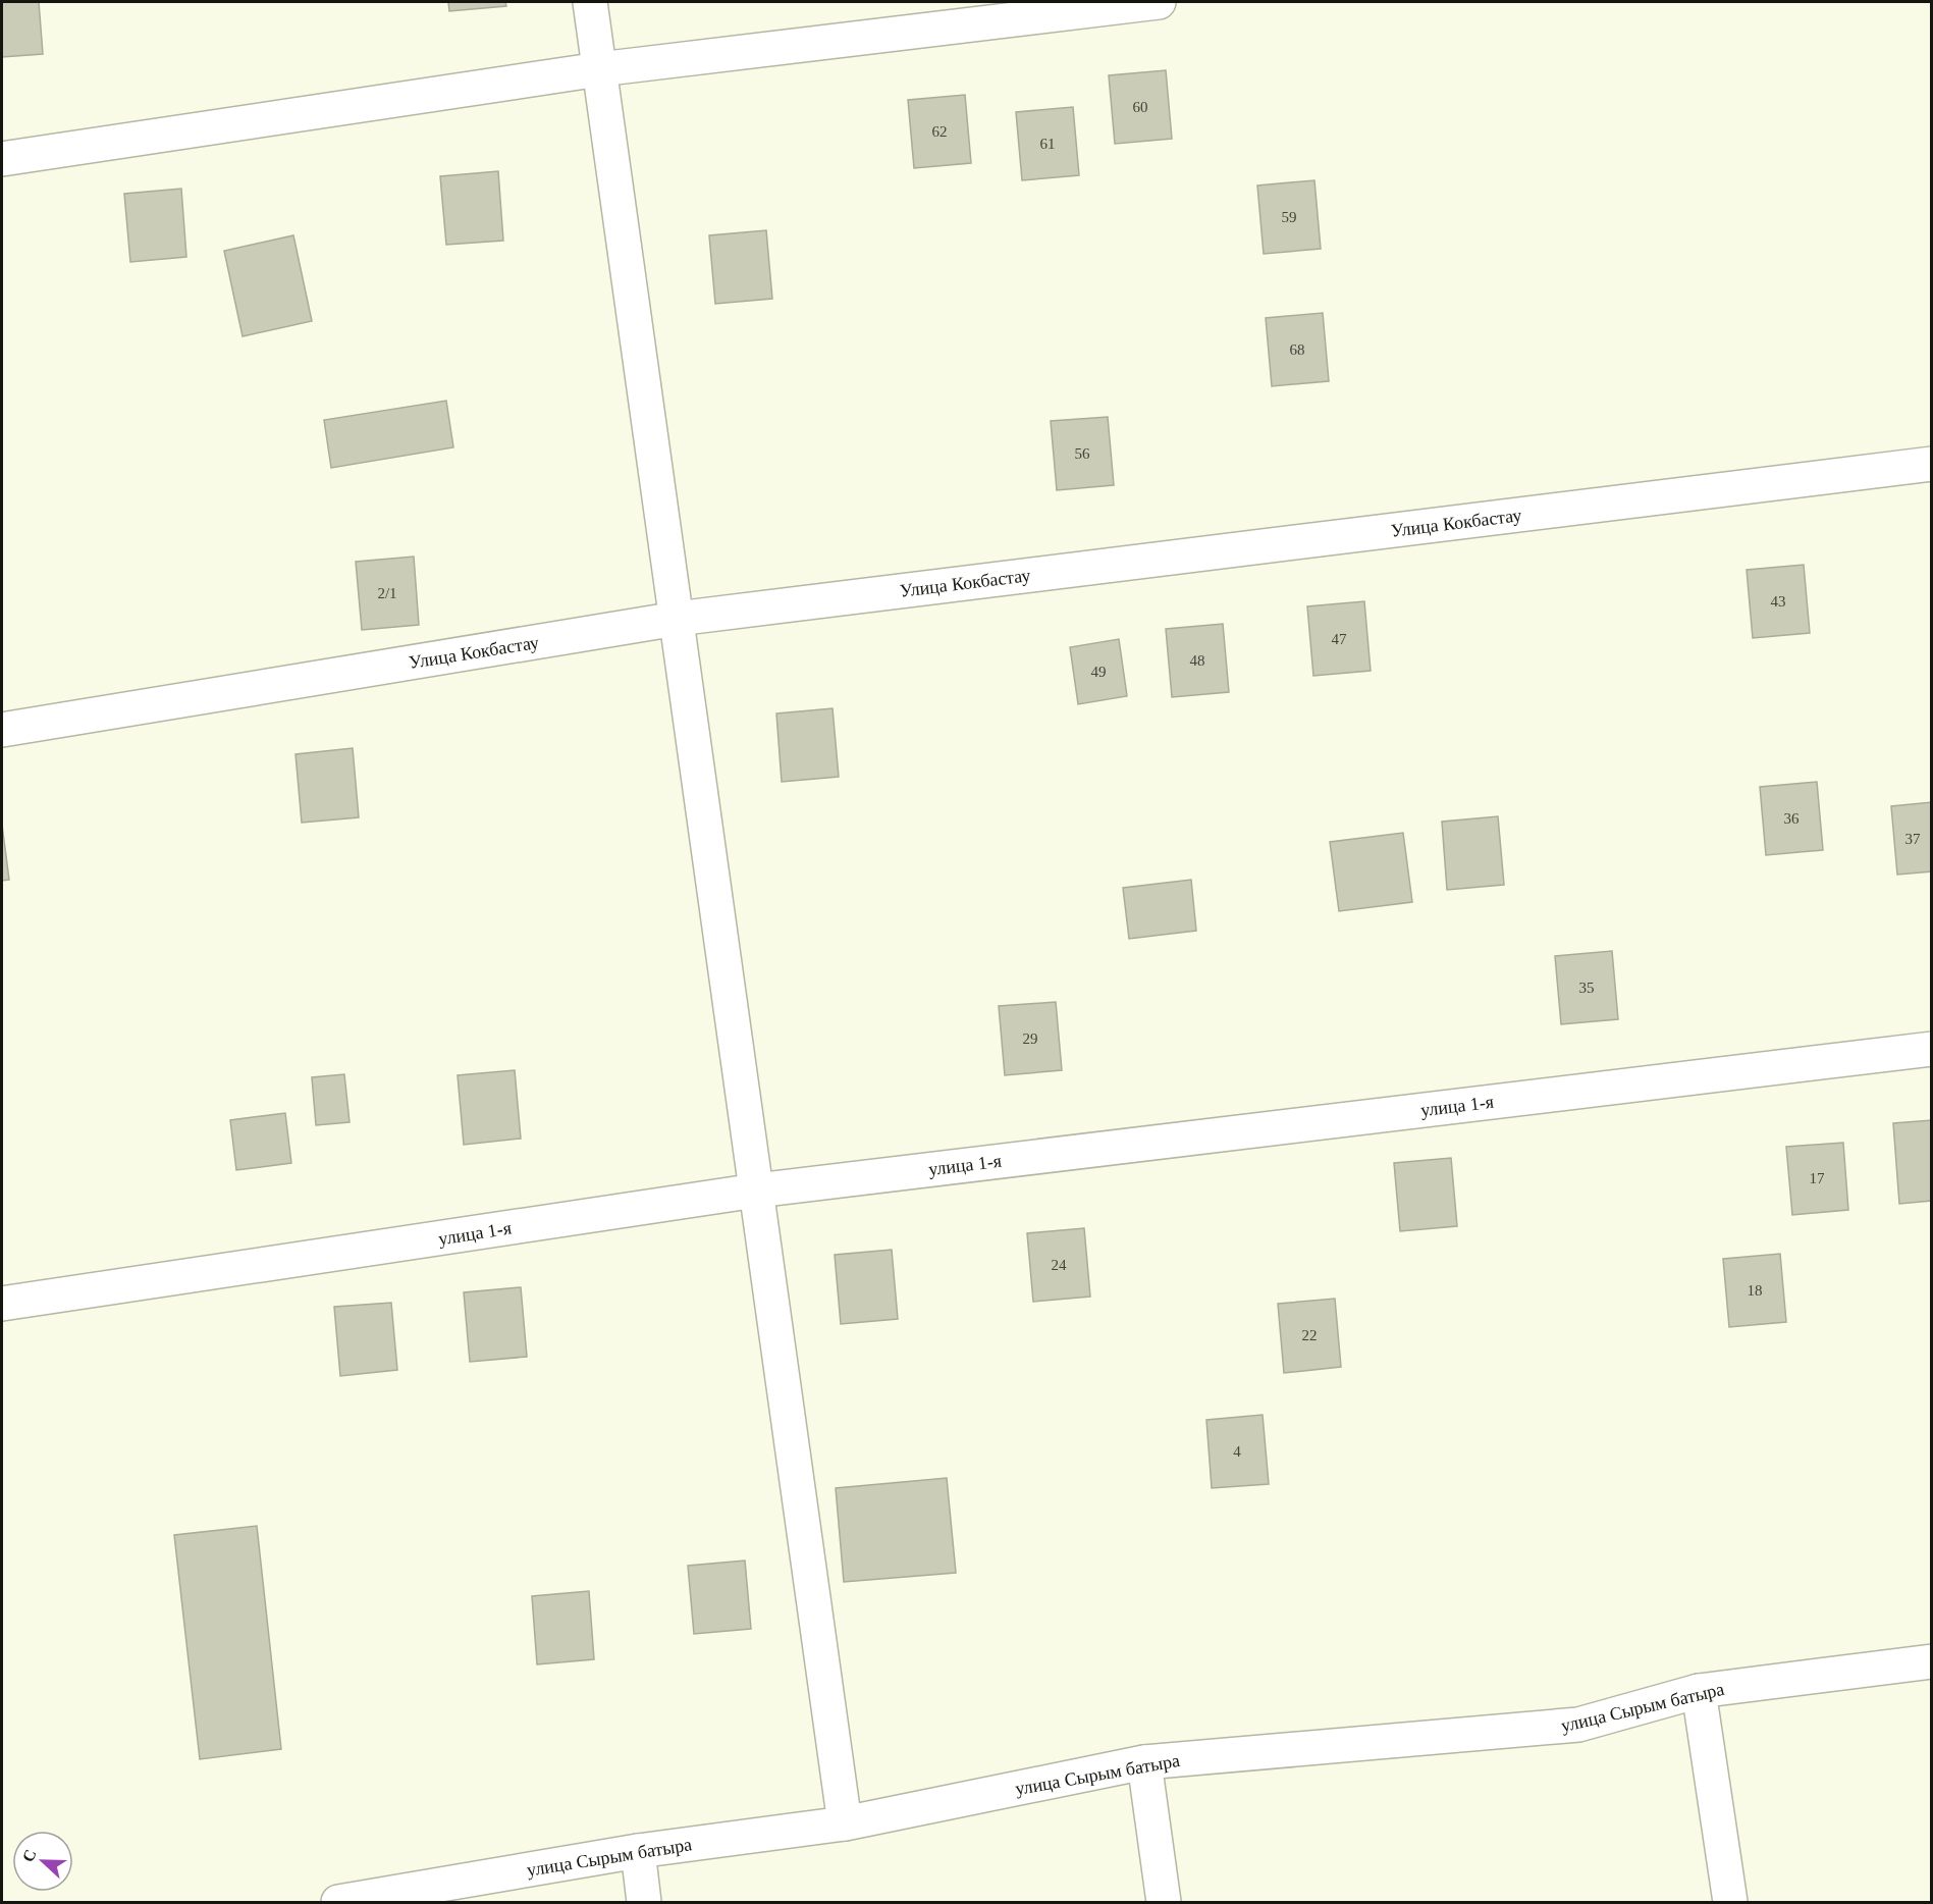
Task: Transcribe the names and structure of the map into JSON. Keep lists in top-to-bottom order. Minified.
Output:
{"streets":{"street":["Улица Кокбастау","улица 1-я","улица Сырым батыра"]},"house_numbers":["60","62","61","59","68","56","2/1","43","47","48","49","36","37","35","29","17","24","18","22","4"],"north":"left"}
